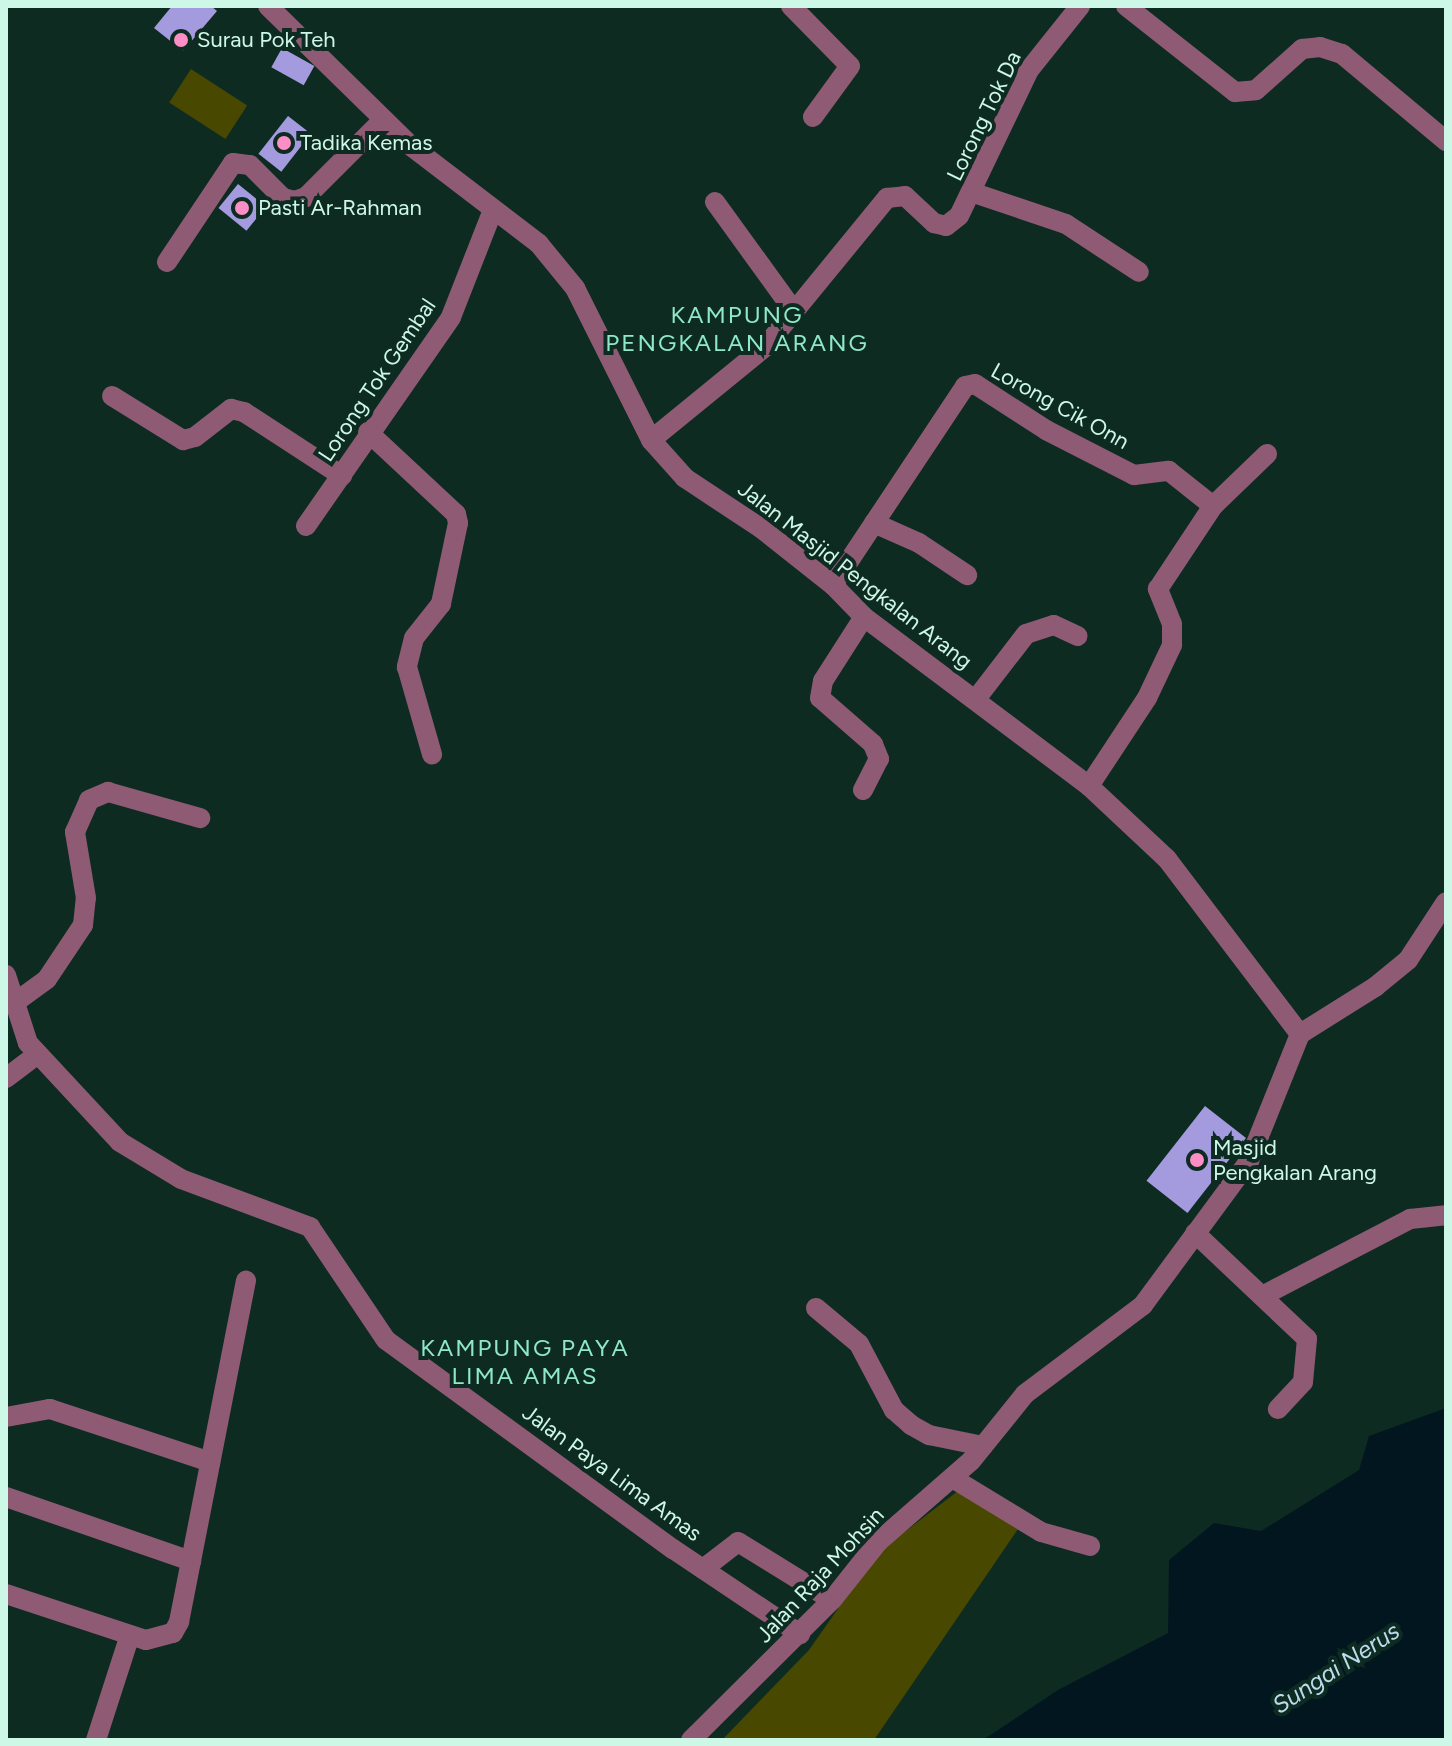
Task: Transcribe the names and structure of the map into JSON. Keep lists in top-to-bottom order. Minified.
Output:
{"streets":{"street":["Lorong Tok Da","Lorong Tok Gembal","Lorong Cik Onn","Jalan Masjid Pengkalan Arang","Jalan Paya Lima Amas","Jalan Raja Mohsin"]},"crossings":[["Lorong Tok Da","Jalan Masjid Pengkalan Arang"],["Lorong Tok Gembal","Jalan Masjid Pengkalan Arang"],["Lorong Cik Onn","Jalan Masjid Pengkalan Arang"],["Jalan Masjid Pengkalan Arang","Jalan Raja Mohsin"],["Jalan Paya Lima Amas","Jalan Raja Mohsin"]],"districts":["KAMPUNG PENGKALAN ARANG","KAMPUNG PAYA LIMA AMAS"],"water":["Sungai Nerus"],"places":["Surau Pok Teh","Tadika Kemas","Pasti Ar-Rahman","Masjid Pengkalan Arang"]}
